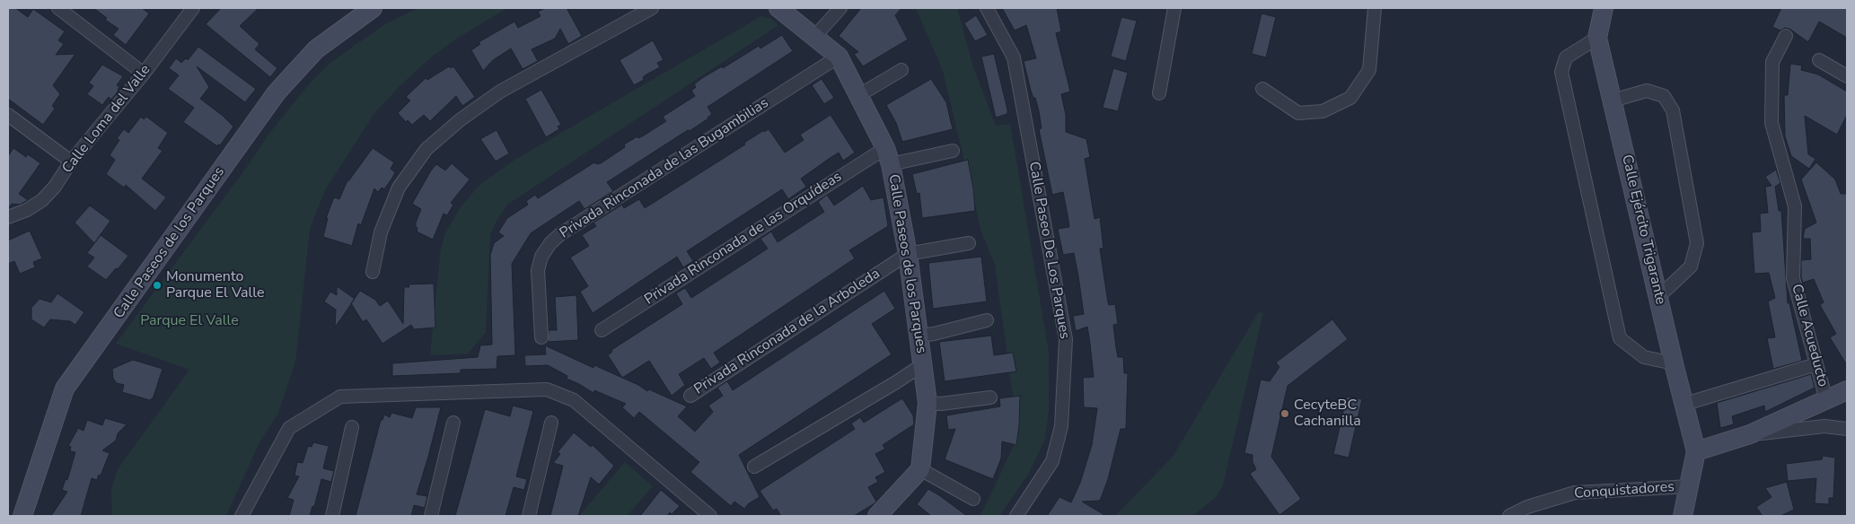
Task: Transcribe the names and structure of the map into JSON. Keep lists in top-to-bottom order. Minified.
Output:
{"streets":{"street":["Calle Loma del Valle","Privada Rinconada de las Bugambilias","Calle Ejército Trigarante","Privada Rinconada de las Orquídeas","Calle Paseos de los Parques","Calle Paseo De Los Parques","Privada Rinconada de la Arboleda","Calle Acueducto","Conquistadores"]},"crossings":[["Privada Rinconada de las Bugambilias","Calle Paseos de los Parques"],["Privada Rinconada de las Orquídeas","Calle Paseos de los Parques"],["Calle Paseos de los Parques","Privada Rinconada de la Arboleda"]],"parks":["Parque El Valle"],"places":["Monumento Parque El Valle","CecyteBC Cachanilla"]}
